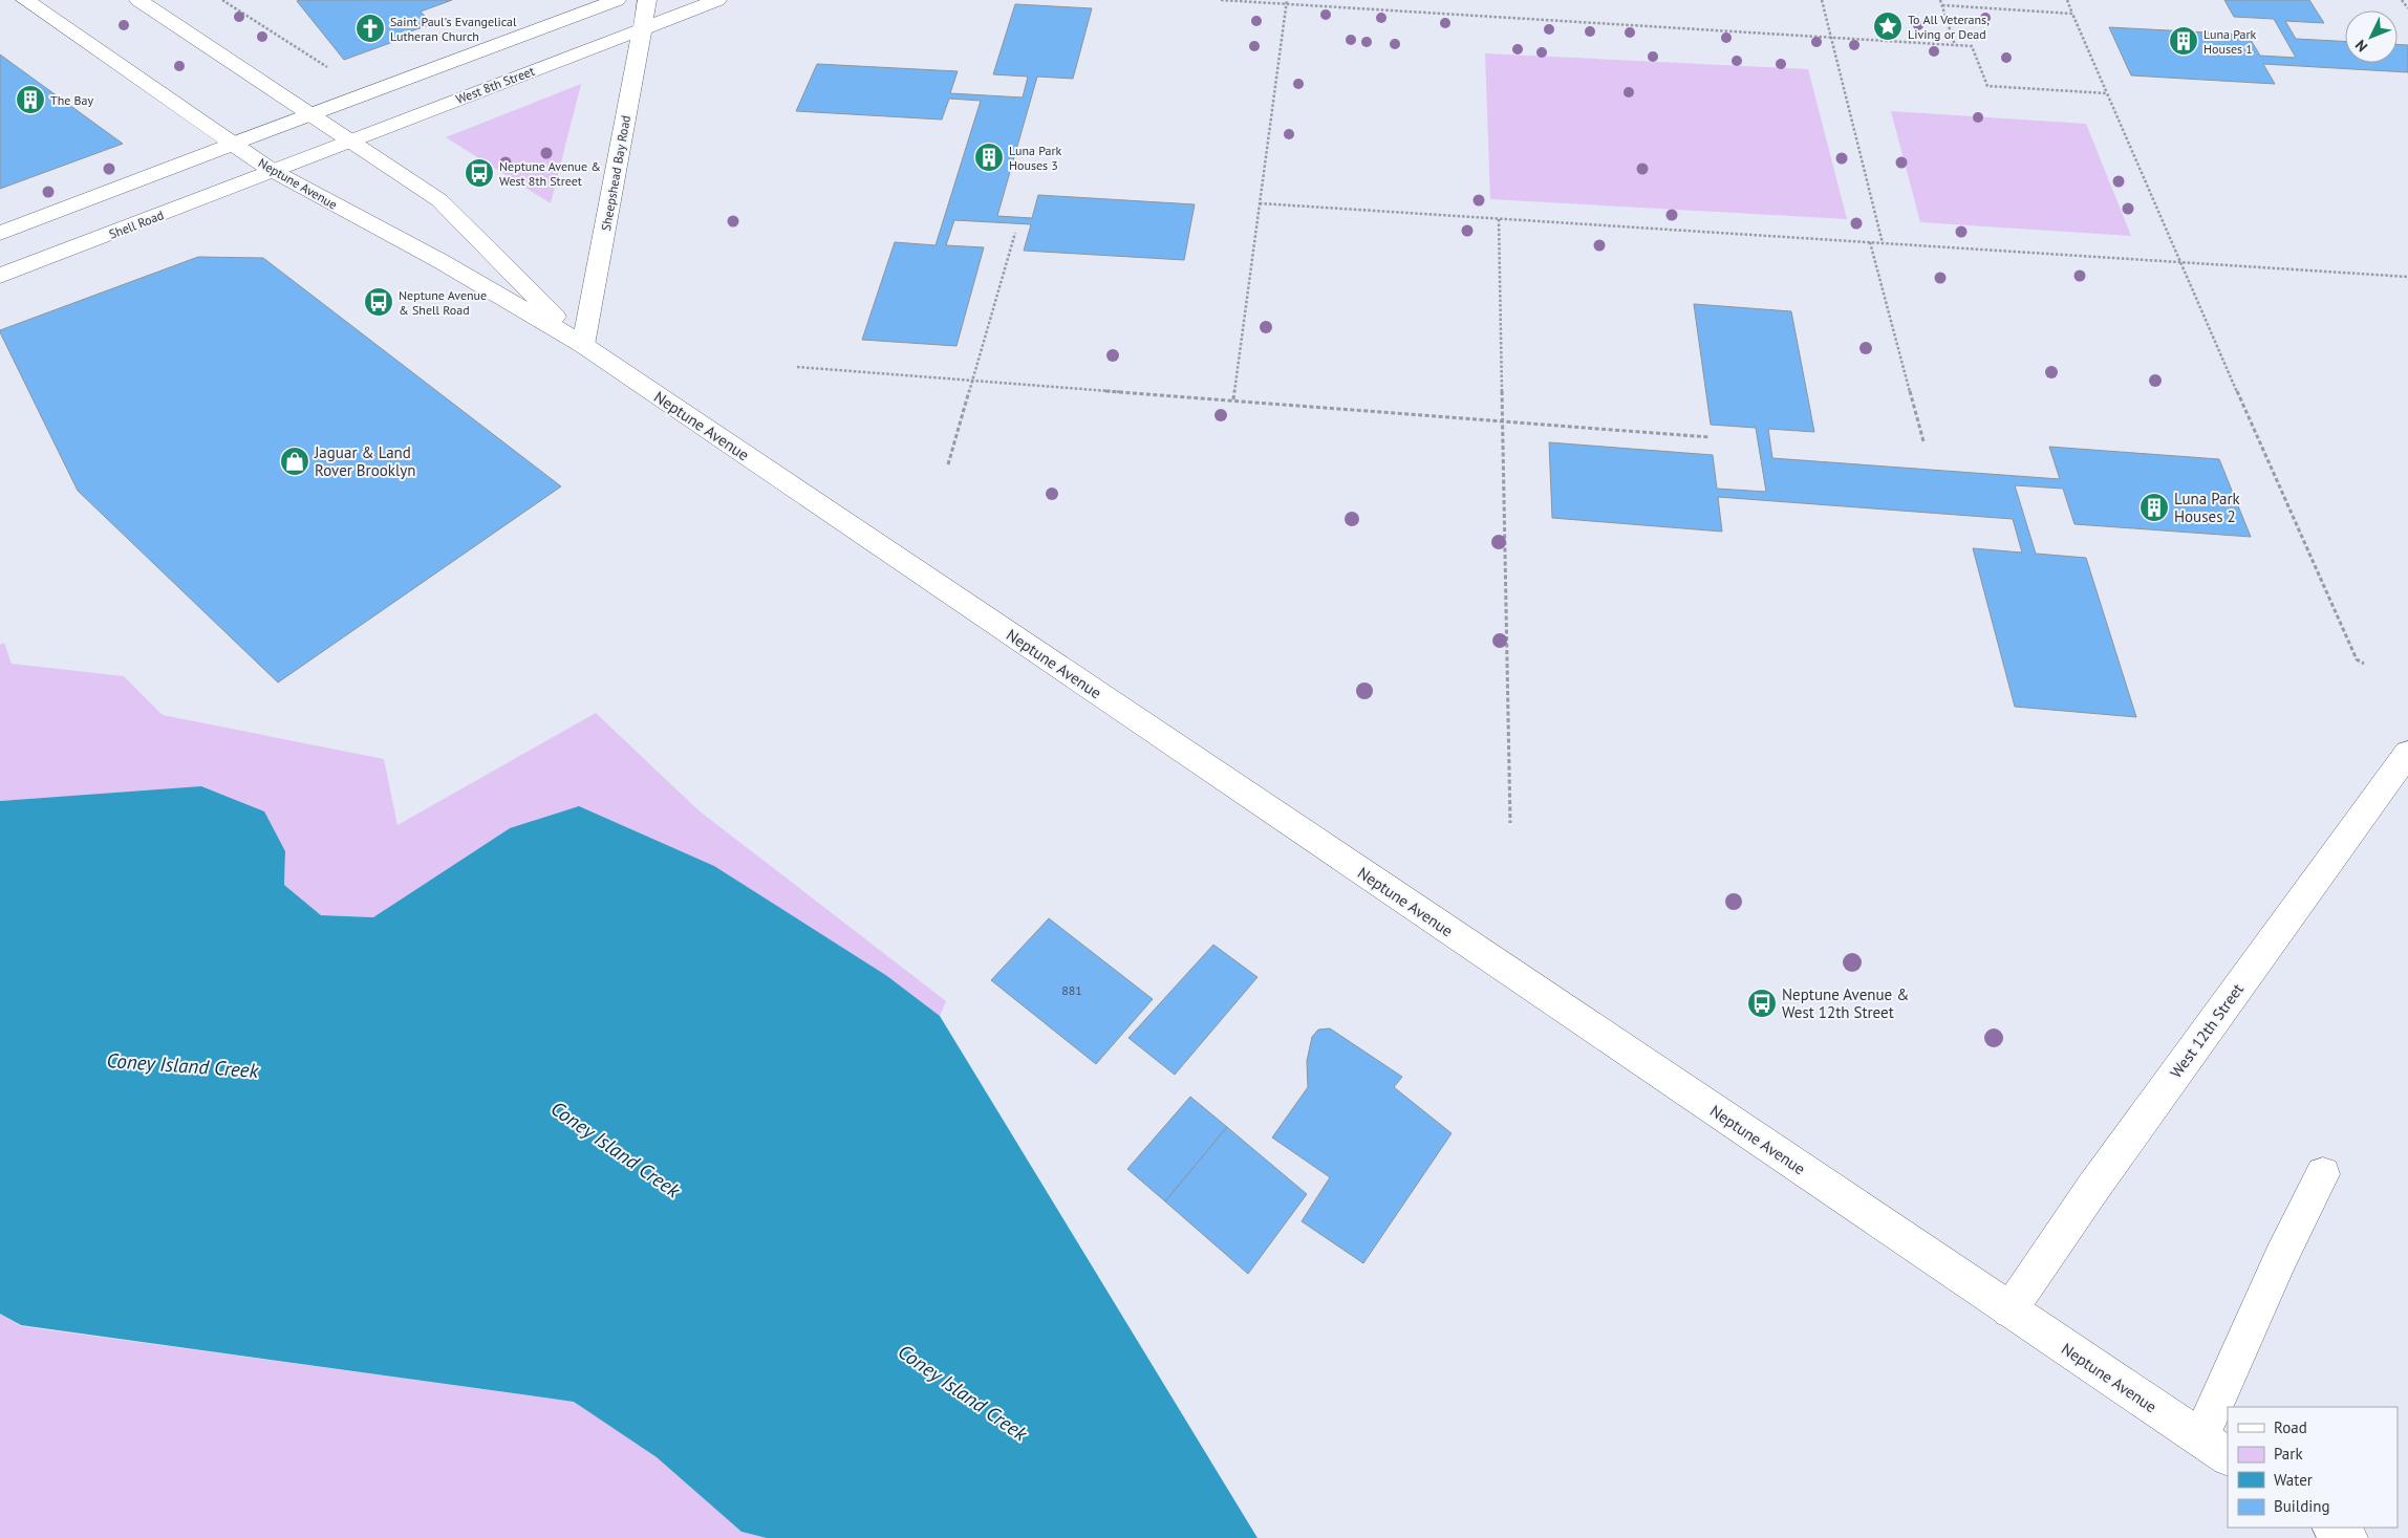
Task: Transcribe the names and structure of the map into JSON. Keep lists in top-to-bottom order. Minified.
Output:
{"streets":{"main road":["West 8th Street","Sheepshead Bay Road","Neptune Avenue","Shell Road","West 12th Street"]},"crossings":[["West 8th Street","Sheepshead Bay Road"],["West 8th Street","Neptune Avenue"],["West 8th Street","Shell Road"],["Sheepshead Bay Road","Neptune Avenue"],["Neptune Avenue","Shell Road"],["Neptune Avenue","West 12th Street"]],"water":["Coney Island Creek"],"places":{"place":["To All Veterans, Living or Dead"],"church":["Saint Paul's Evangelical Lutheran Church"],"building":["Luna Park Houses 1","The Bay","Luna Park Houses 3","Luna Park Houses 2"],"bus stop":["Neptune Avenue & West 8th Street","Neptune Avenue & Shell Road","Neptune Avenue & West 12th Street"],"shop":["Jaguar & Land Rover Brooklyn"]},"house_numbers":["881"],"legend":["Road","Park","Water","Building"],"north":"bottom left"}
